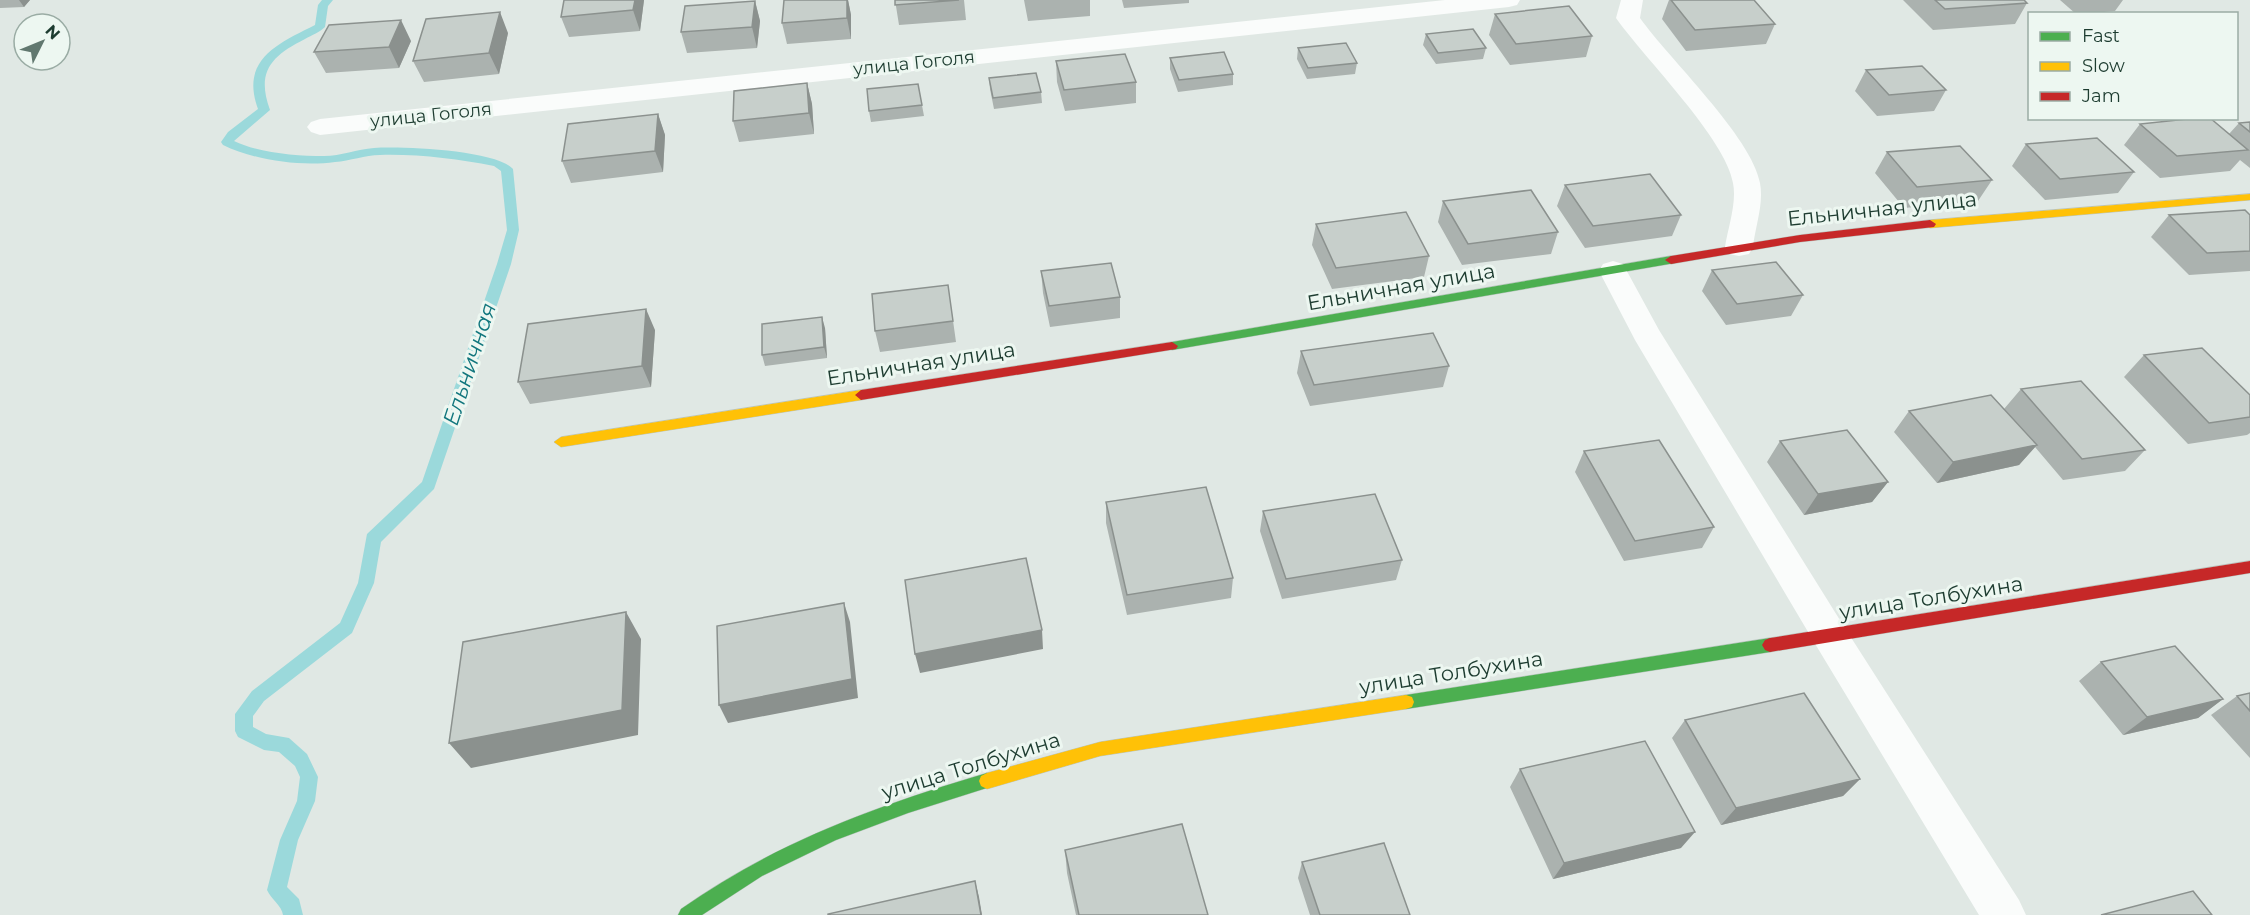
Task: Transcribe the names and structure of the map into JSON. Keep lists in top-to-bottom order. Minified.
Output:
{"streets":{"street":["улица Гоголя","Ельничная улица","улица Толбухина"]},"water":["Ельничная"],"legend":["Fast","Slow","Jam"],"north":"top right"}
